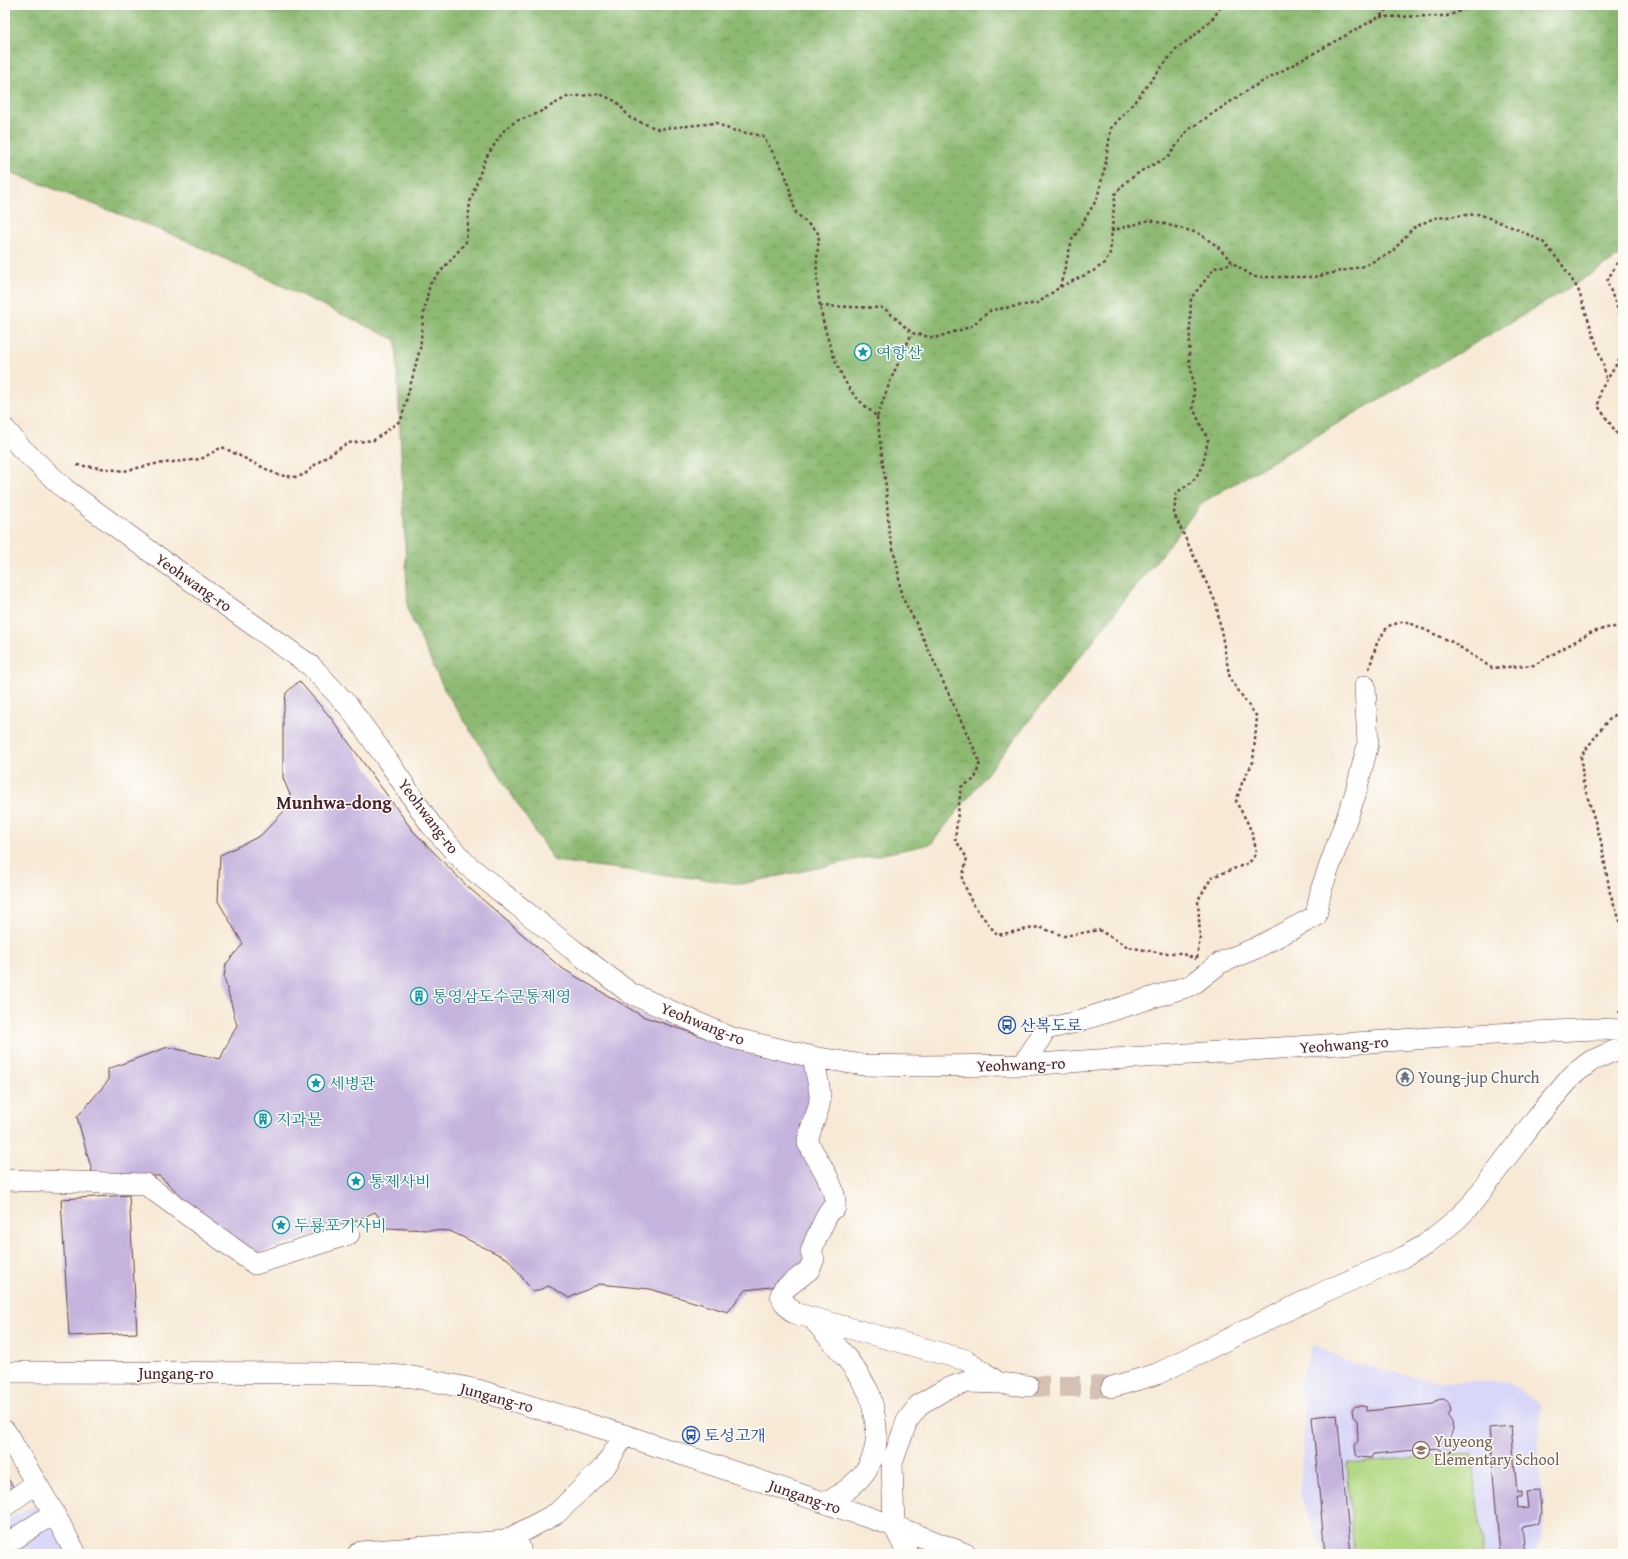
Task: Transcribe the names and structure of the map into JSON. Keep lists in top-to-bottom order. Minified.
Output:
{"streets":{"street":["Yeohwang-ro","Jungang-ro"]},"districts":["Munhwa-dong"],"places":{"place":["여항산","세병관","통제사비","두룡포기사비"],"building":["통영삼도수군통제영","지과문"],"bus stop":["산복도로","토성고개"],"temple":["Young-jup Church"],"school or university":["Yuyeong Elementary School"]}}
